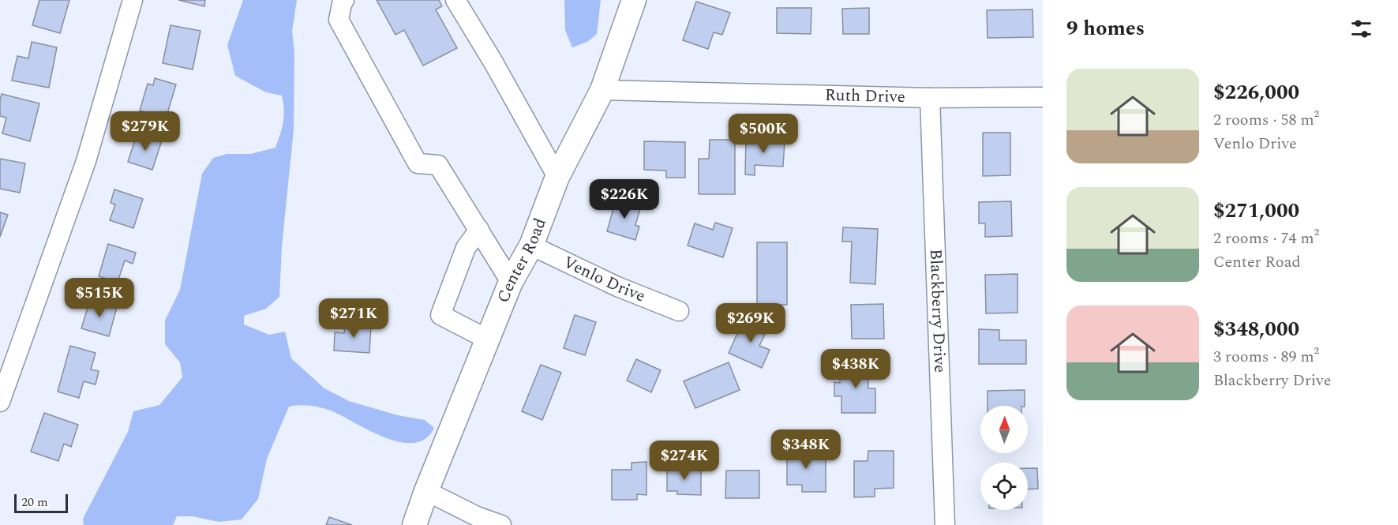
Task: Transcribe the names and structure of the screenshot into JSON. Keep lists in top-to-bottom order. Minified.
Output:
{"streets":{"main road":["Center Road"],"street":["Ruth Drive","Venlo Drive","Blackberry Drive"]},"crossings":[["Ruth Drive","Center Road"],["Ruth Drive","Blackberry Drive"],["Center Road","Venlo Drive"]],"scale_bar":"20 m","north":"top","page":{"heading":"9 homes","list":[{"name":"$226,000","note":"2 rooms · 58 m² · Venlo Drive"},{"name":"$271,000","note":"2 rooms · 74 m² · Center Road"},{"name":"$348,000","note":"3 rooms · 89 m² · Blackberry Drive"}],"price":["$279K","$500K","$226K","$515K","$271K","$269K","$438K","$348K","$274K"],"scale":"20 m"}}
